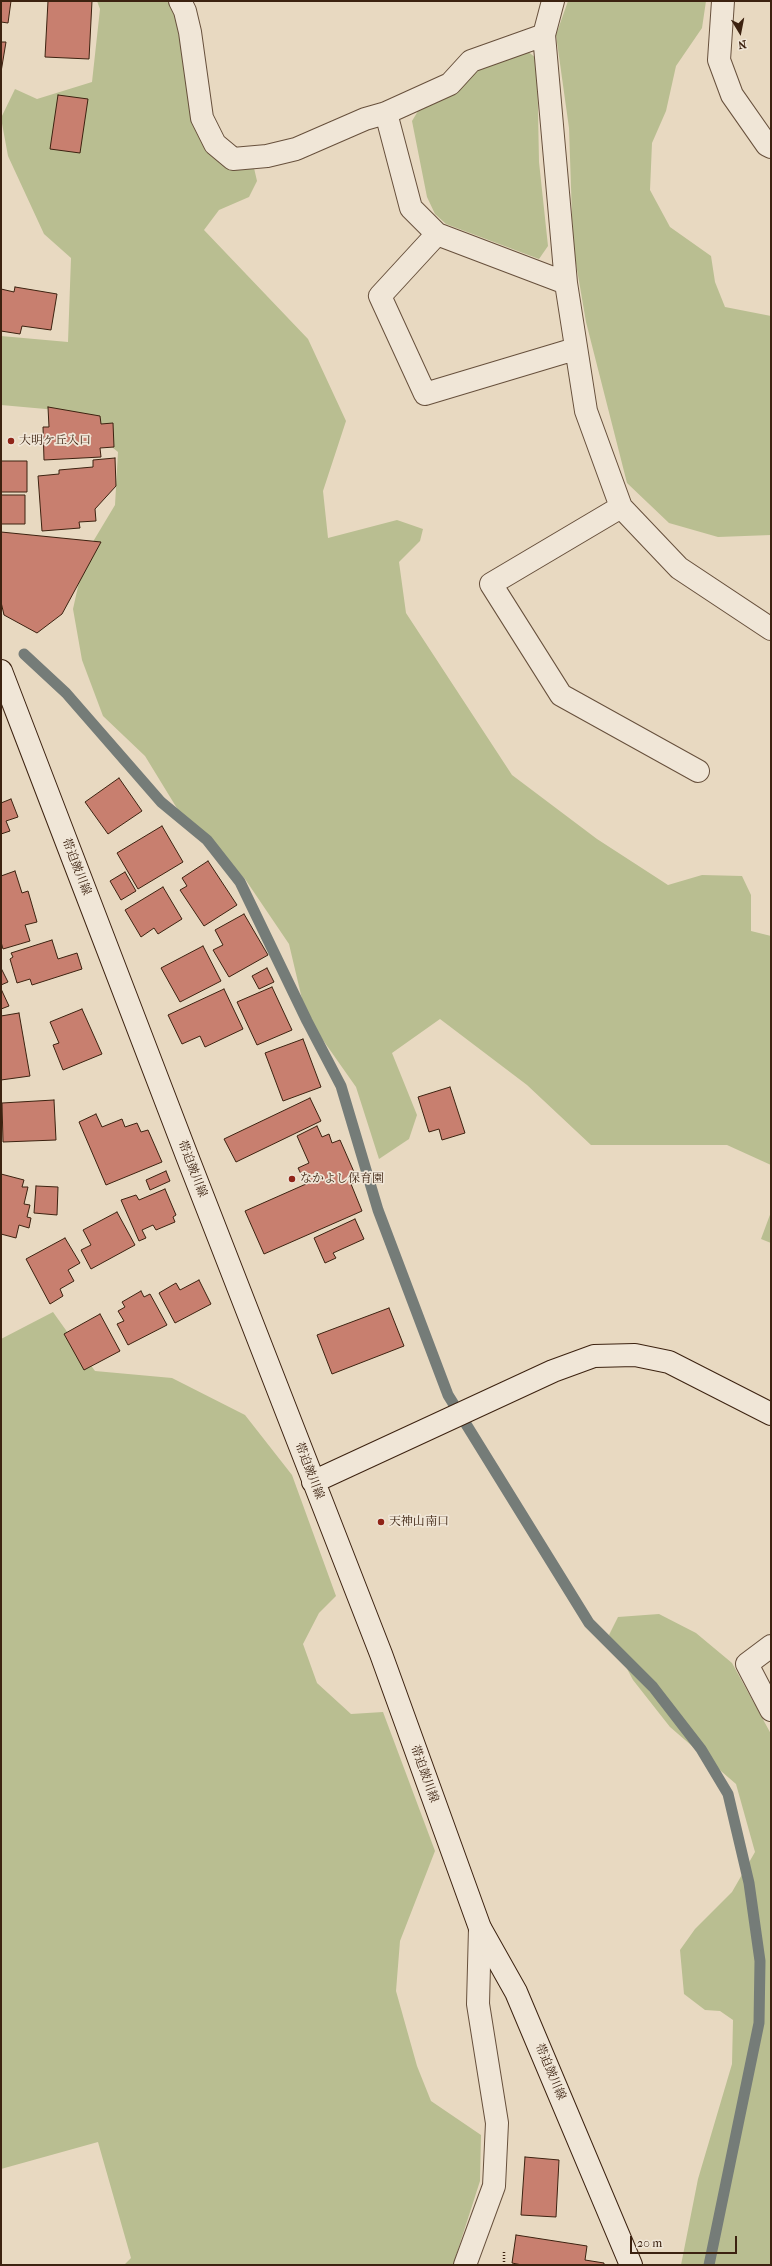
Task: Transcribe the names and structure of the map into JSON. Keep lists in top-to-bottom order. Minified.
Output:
{"streets":{"street":["帯迫皷川線"]},"places":["大明ケ丘入口","なかよし保育園","天神山南口"],"scale_bar":"20 m","north":"bottom"}
